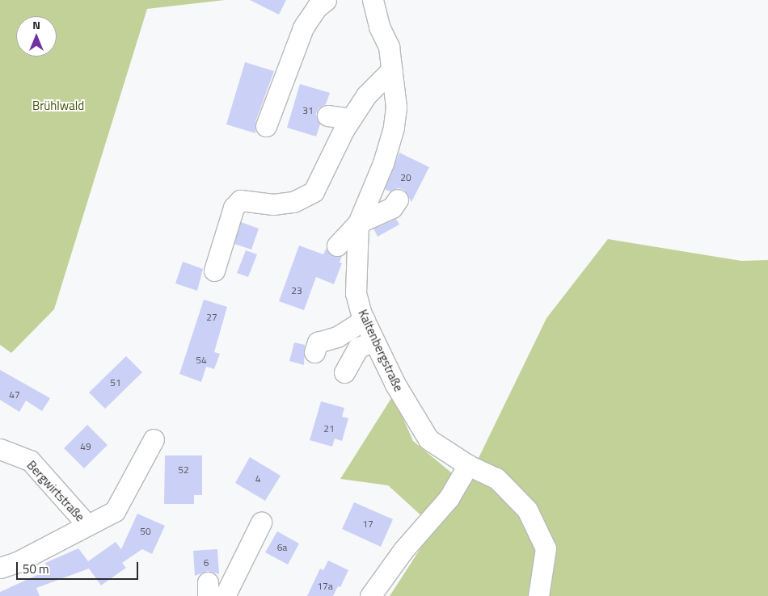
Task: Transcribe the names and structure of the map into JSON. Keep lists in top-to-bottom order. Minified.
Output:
{"streets":{"street":["Kaltenbergstraße","Bergwirtstraße"]},"parks":["Brühlwald"],"house_numbers":["31","20","23","27","54","51","47","21","49","52","4","17","50","6a","6","17a"],"scale_bar":"50 m","north":"top"}
